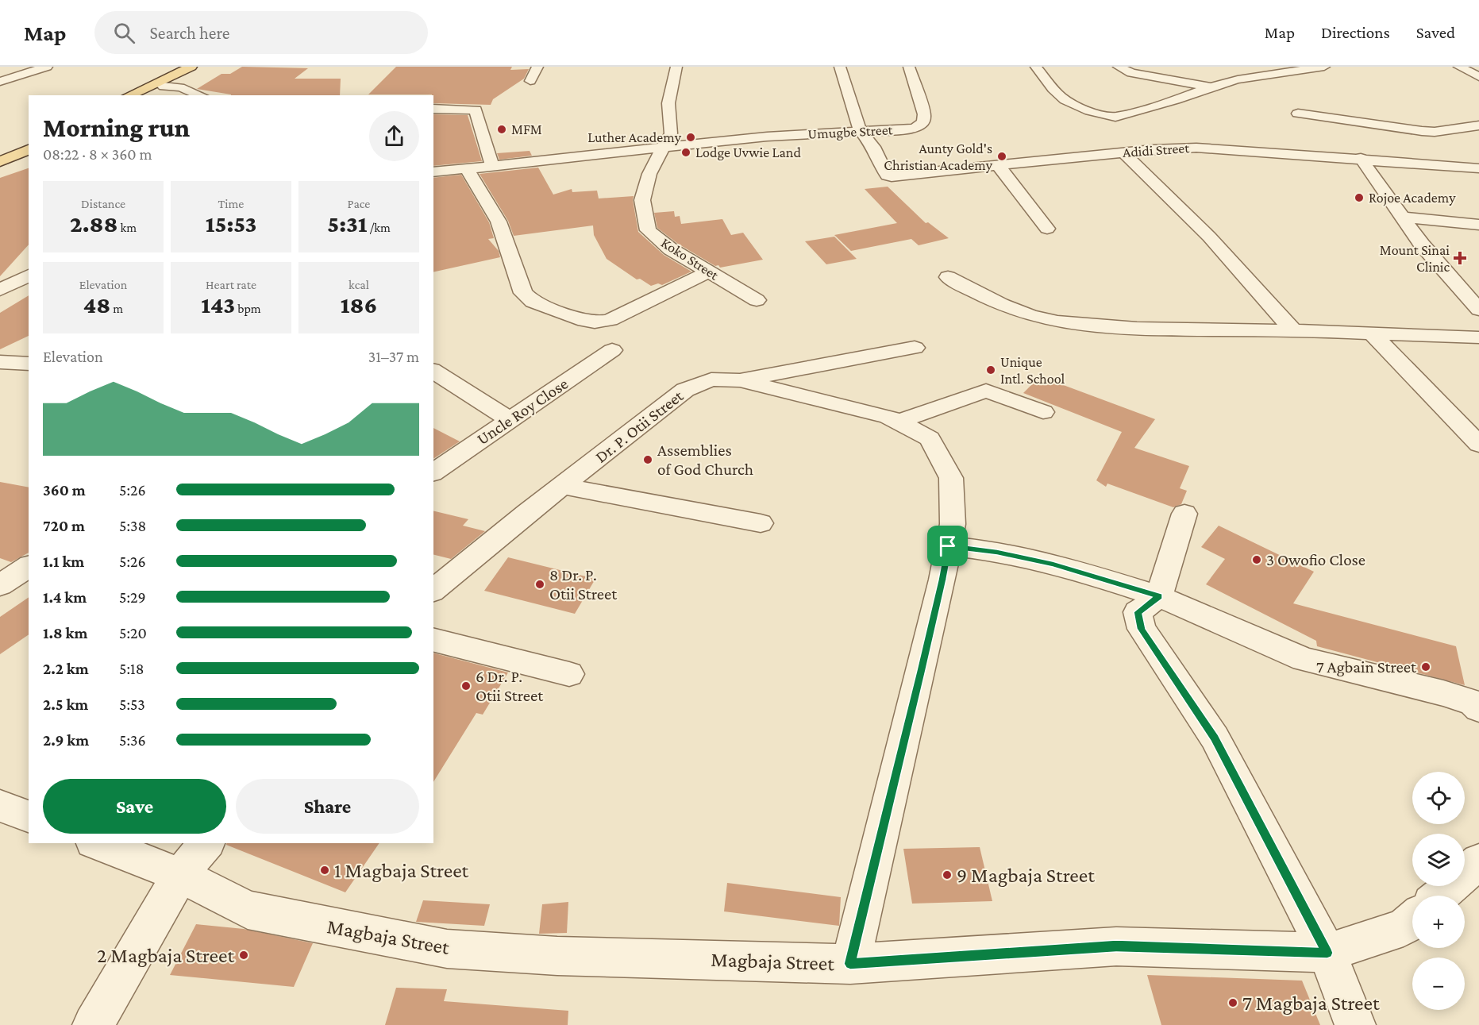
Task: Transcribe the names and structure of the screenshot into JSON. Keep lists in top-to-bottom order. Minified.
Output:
{"streets":{"street":["Umugbe Street","Adidi Street","Koko Street","Uncle Roy Close","Dr. P. Otii Street","Magbaja Street"]},"crossings":[["Umugbe Street","Adidi Street"],["Umugbe Street","Koko Street"]],"places":{"other":["MFM","Luther Academy","Lodge Uvwie Land","Aunty Gold's Christian Academy","Rojoe Academy","Unique Intl. School","Assemblies of God Church","3 Owofio Close","8 Dr. P. Otii Street","7 Agbain Street","6 Dr. P. Otii Street","1 Magbaja Street","9 Magbaja Street","2 Magbaja Street","7 Magbaja Street"],"health":["Mount Sinai Clinic"]},"page":{"header":"Map","search":"Search here","nav":["Map","Directions","Saved"],"heading":["Morning run","08:22 · 8 × 360 m"],"stats":[["Distance","2.88 km"],["Time","15:53"],["Pace","5:31 /km"],["Elevation","48 m"],["Heart rate","143 bpm"],["kcal","186"]],"chart":["Elevation","31–37 m"],"list":[{"name":"360 m","note":"5:26"},{"name":"720 m","note":"5:38"},{"name":"1.1 km","note":"5:26"},{"name":"1.4 km","note":"5:29"},{"name":"1.8 km","note":"5:20"},{"name":"2.2 km","note":"5:18"},{"name":"2.5 km","note":"5:53"},{"name":"2.9 km","note":"5:36"}],"buttons":["Save","Share"],"map_buttons":["+","−"]}}
